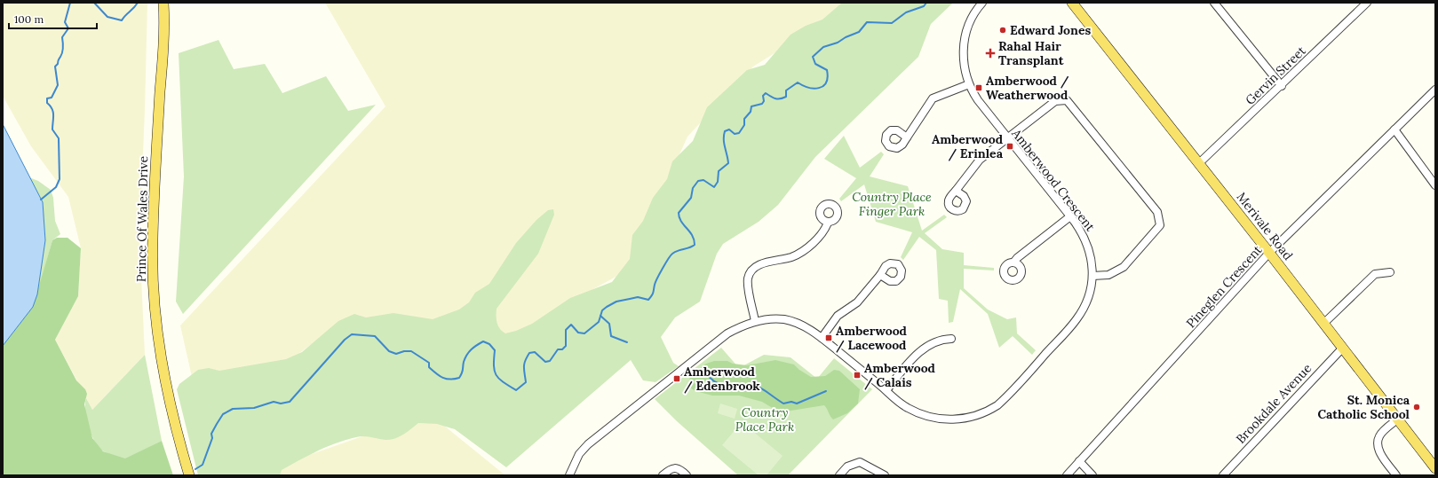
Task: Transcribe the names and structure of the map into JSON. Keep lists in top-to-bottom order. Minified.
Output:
{"streets":{"main road":["Prince Of Wales Drive","Merivale Road"],"street":["Gervin Street","Amberwood Crescent","Pineglen Crescent","Brookdale Avenue"]},"crossings":[["Gervin Street","Merivale Road"],["Merivale Road","Pineglen Crescent"],["Merivale Road","Brookdale Avenue"]],"parks":["Country Place Finger Park","Country Place Park"],"places":{"other":["Edward Jones","St. Monica Catholic School"],"health":["Rahal Hair Transplant"],"transit":["Amberwood / Weatherwood","Amberwood / Erinlea","Amberwood / Lacewood","Amberwood / Calais","Amberwood / Edenbrook"]},"scale_bar":"100 m"}
